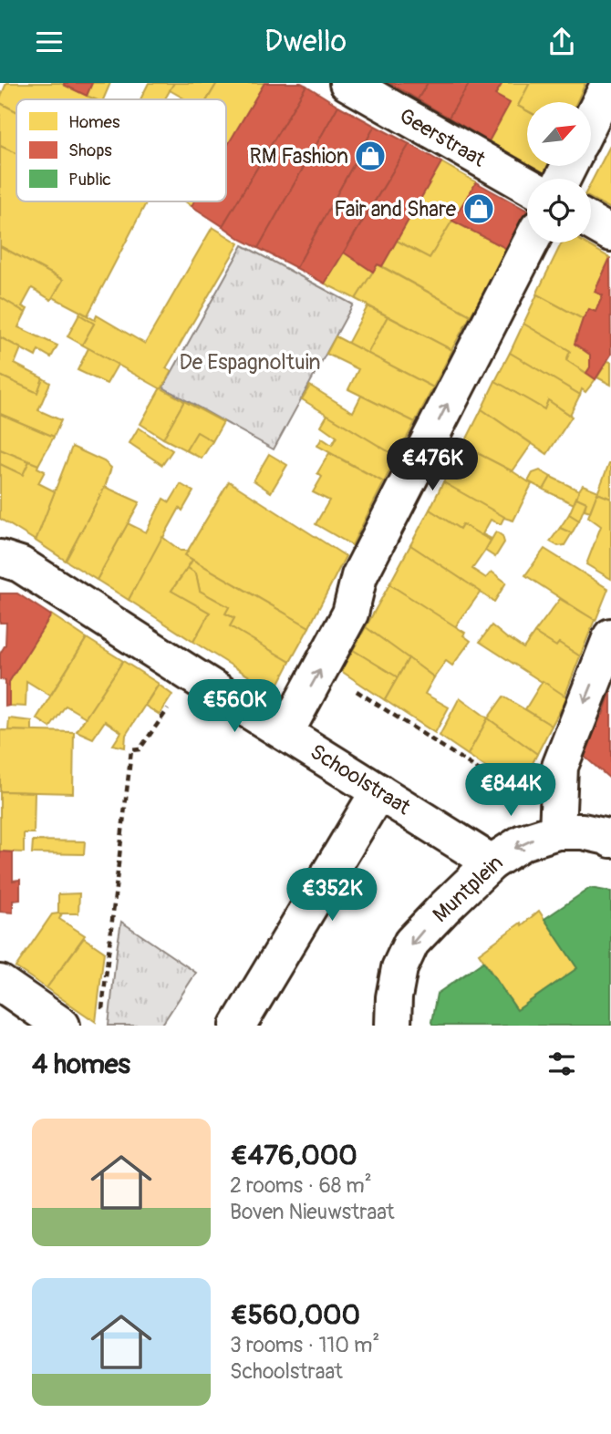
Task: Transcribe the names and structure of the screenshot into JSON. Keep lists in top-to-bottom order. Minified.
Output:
{"streets":{"street":["Geerstraat","Schoolstraat","Muntplein"]},"crossings":[["Schoolstraat","Muntplein"]],"parks":["De Espagnoltuin"],"places":{"shop":["RM Fashion","Fair and Share"]},"legend":["Homes","Shops","Public"],"north":"top right","page":{"header":"Dwello","price":["€476K","€560K","€844K","€352K"],"heading":"4 homes","list":[{"name":"€476,000","note":"2 rooms · 68 m² · Boven Nieuwstraat"},{"name":"€560,000","note":"3 rooms · 110 m² · Schoolstraat"}]}}
